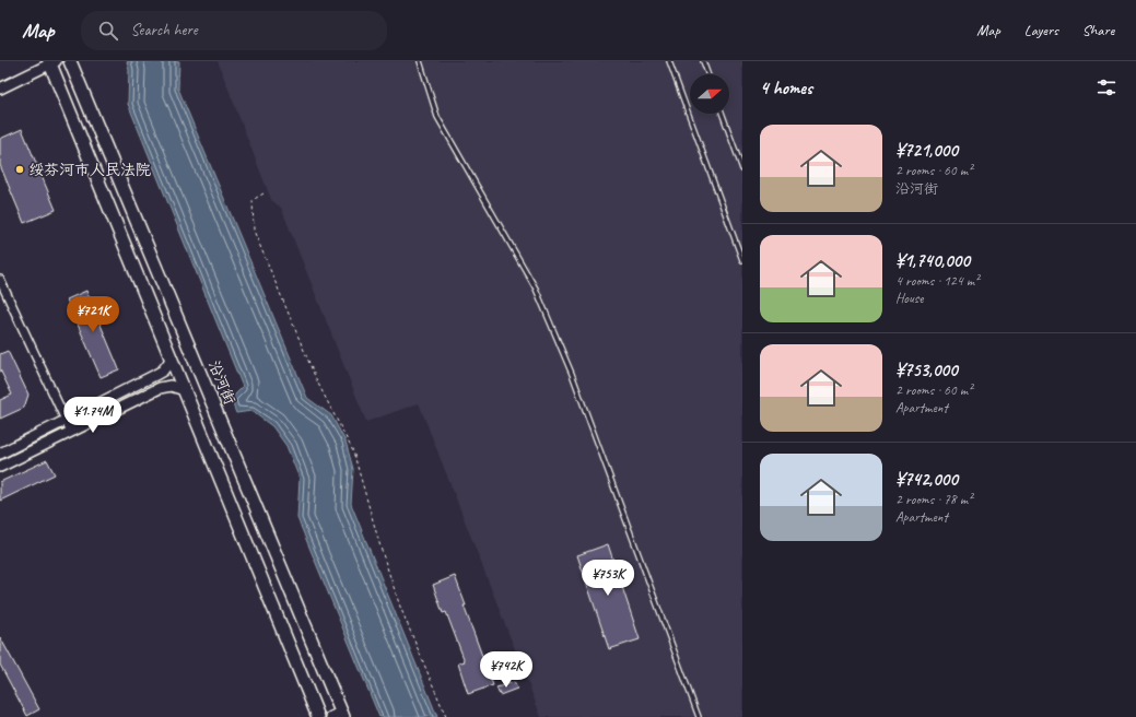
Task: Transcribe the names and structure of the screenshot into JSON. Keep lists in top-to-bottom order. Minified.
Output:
{"streets":{"main road":["沿河街"]},"places":["绥芬河市人民法院"],"north":"right","page":{"header":"Map","search":"Search here","nav":["Map","Layers","Share"],"heading":"4 homes","list":[{"name":"¥721,000","note":"2 rooms · 60 m² · 沿河街"},{"name":"¥1,740,000","note":"4 rooms · 124 m² · House"},{"name":"¥753,000","note":"2 rooms · 60 m² · Apartment"},{"name":"¥742,000","note":"2 rooms · 78 m² · Apartment"}],"price":["¥721K","¥1.74M","¥753K","¥742K"]}}
